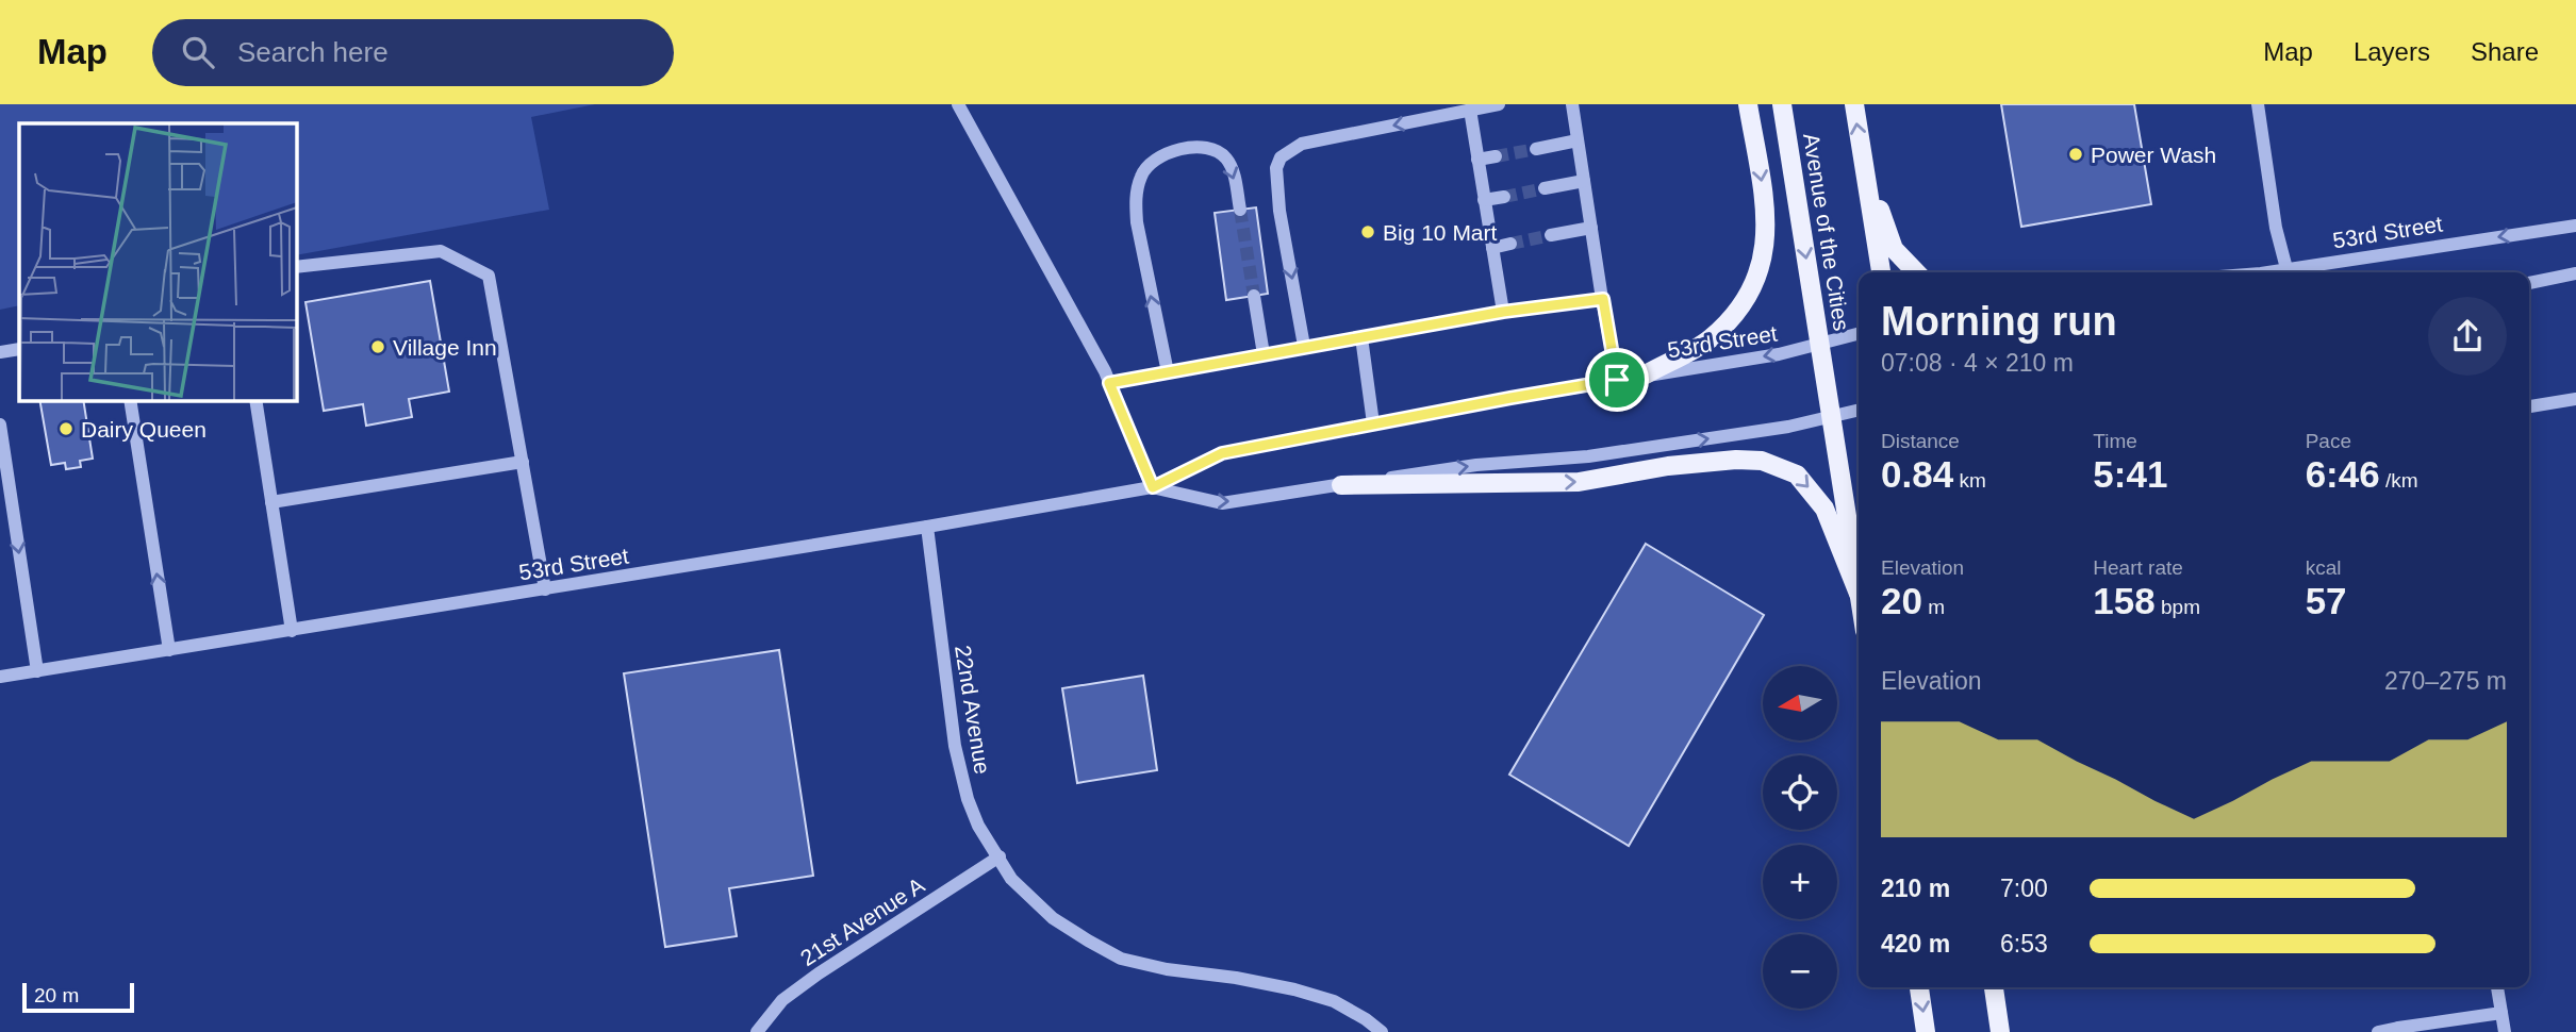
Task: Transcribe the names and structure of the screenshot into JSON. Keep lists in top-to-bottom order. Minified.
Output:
{"streets":{"main road":["Avenue of the Cities"],"street":["53rd Street","22nd Avenue","21st Avenue A"]},"crossings":[["Avenue of the Cities","53rd Street"],["53rd Street","22nd Avenue"],["22nd Avenue","21st Avenue A"]],"places":["Power Wash","Big 10 Mart","Village Inn","Dairy Queen"],"scale_bar":"20 m","north":"left","page":{"header":"Map","search":"Search here","nav":["Map","Layers","Share"],"heading":["Morning run","07:08 · 4 × 210 m"],"stats":[["Distance","0.84 km"],["Time","5:41"],["Pace","6:46 /km"],["Elevation","20 m"],["Heart rate","158 bpm"],["kcal","57"]],"chart":["Elevation","270–275 m"],"map_buttons":["+","−"],"list":[{"name":"210 m","note":"7:00"},{"name":"420 m","note":"6:53"}],"scale":"20 m"}}
